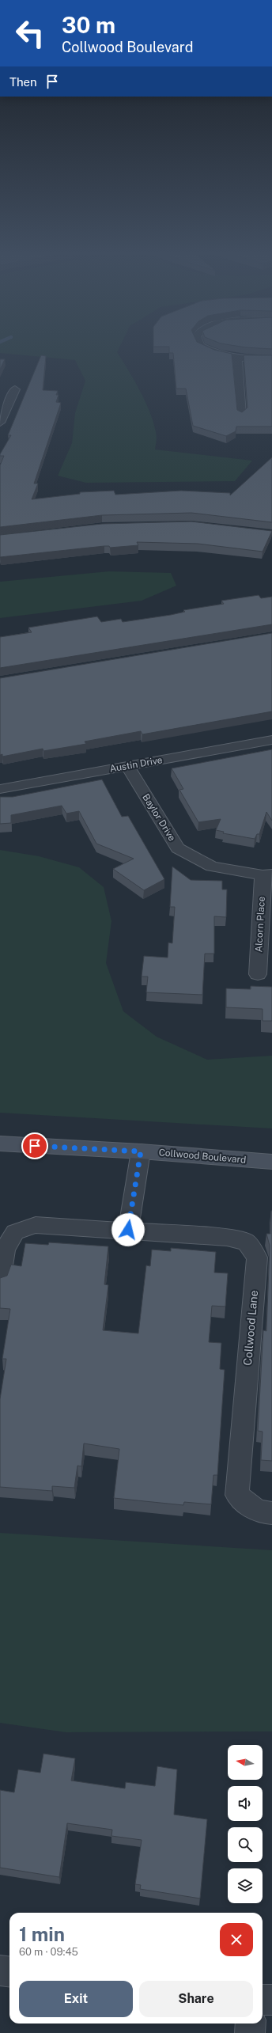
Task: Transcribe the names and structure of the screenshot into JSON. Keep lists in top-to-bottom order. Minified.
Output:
{"streets":{"main road":["Collwood Boulevard"],"street":["Austin Drive","Baylor Drive","Alcorn Place","Collwood Lane"]},"crossings":[["Austin Drive","Baylor Drive"],["Baylor Drive","Alcorn Place"]],"north":"left","page":{"turn":["30 m","Collwood Boulevard"],"then":"Then","heading":["1 min","60 m · 09:45"],"buttons":["Exit","Share"]}}
